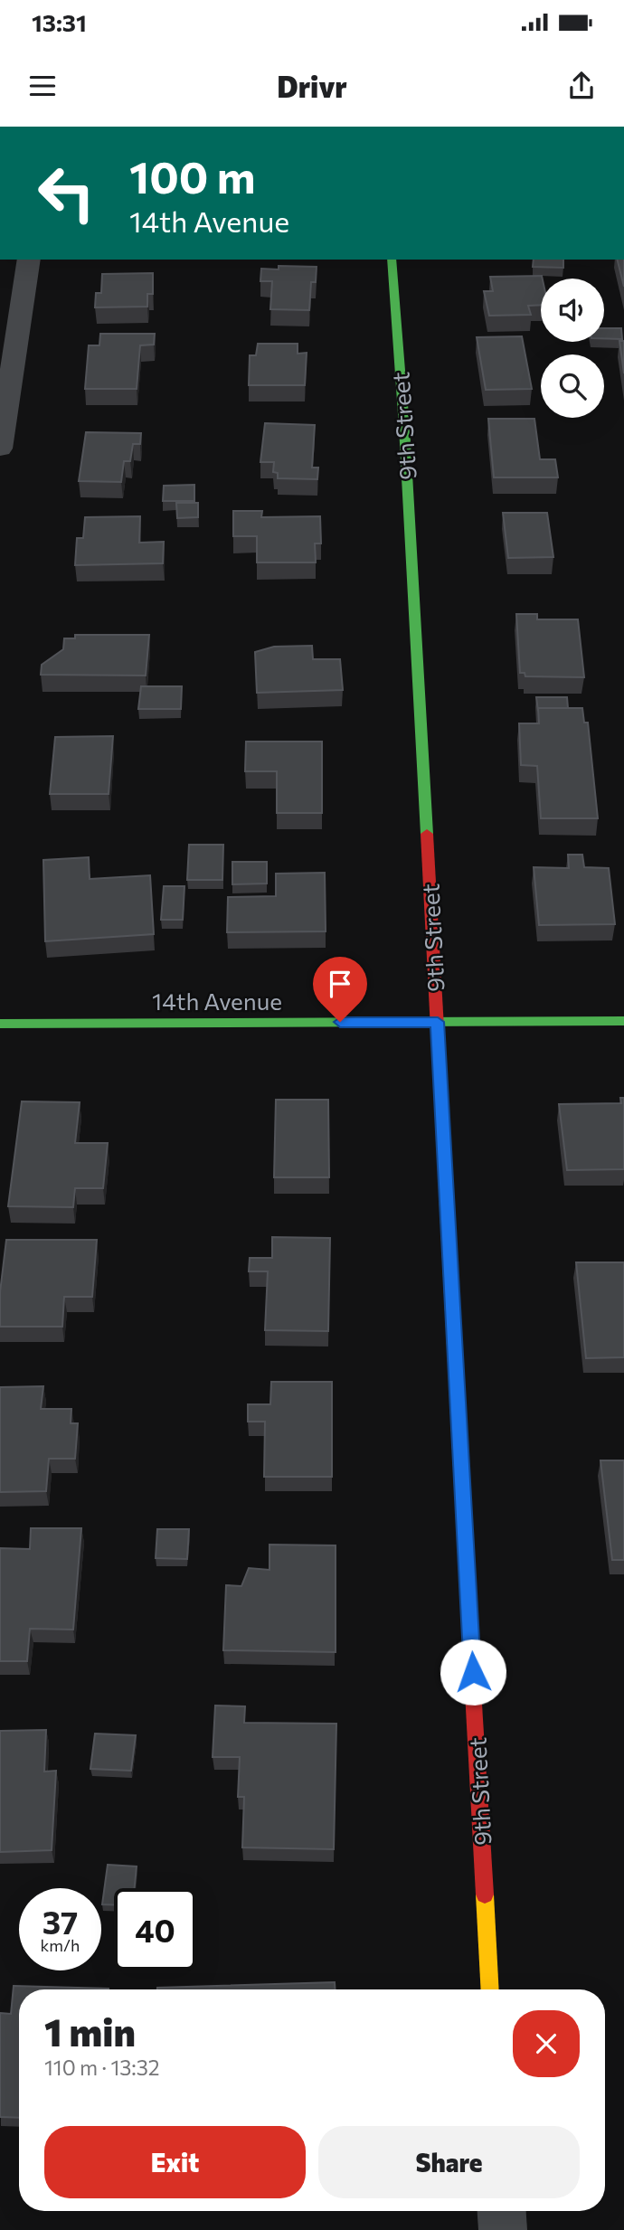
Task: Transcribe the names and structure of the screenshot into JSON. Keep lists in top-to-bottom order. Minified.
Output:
{"streets":{"street":["9th Street","14th Avenue"]},"crossings":[["9th Street","14th Avenue"]],"page":{"status":"13:31","header":"Drivr","turn":["100 m","14th Avenue"],"speed":"37 km/h","limit":"40","heading":["1 min","110 m · 13:32"],"buttons":["Exit","Share"]}}
